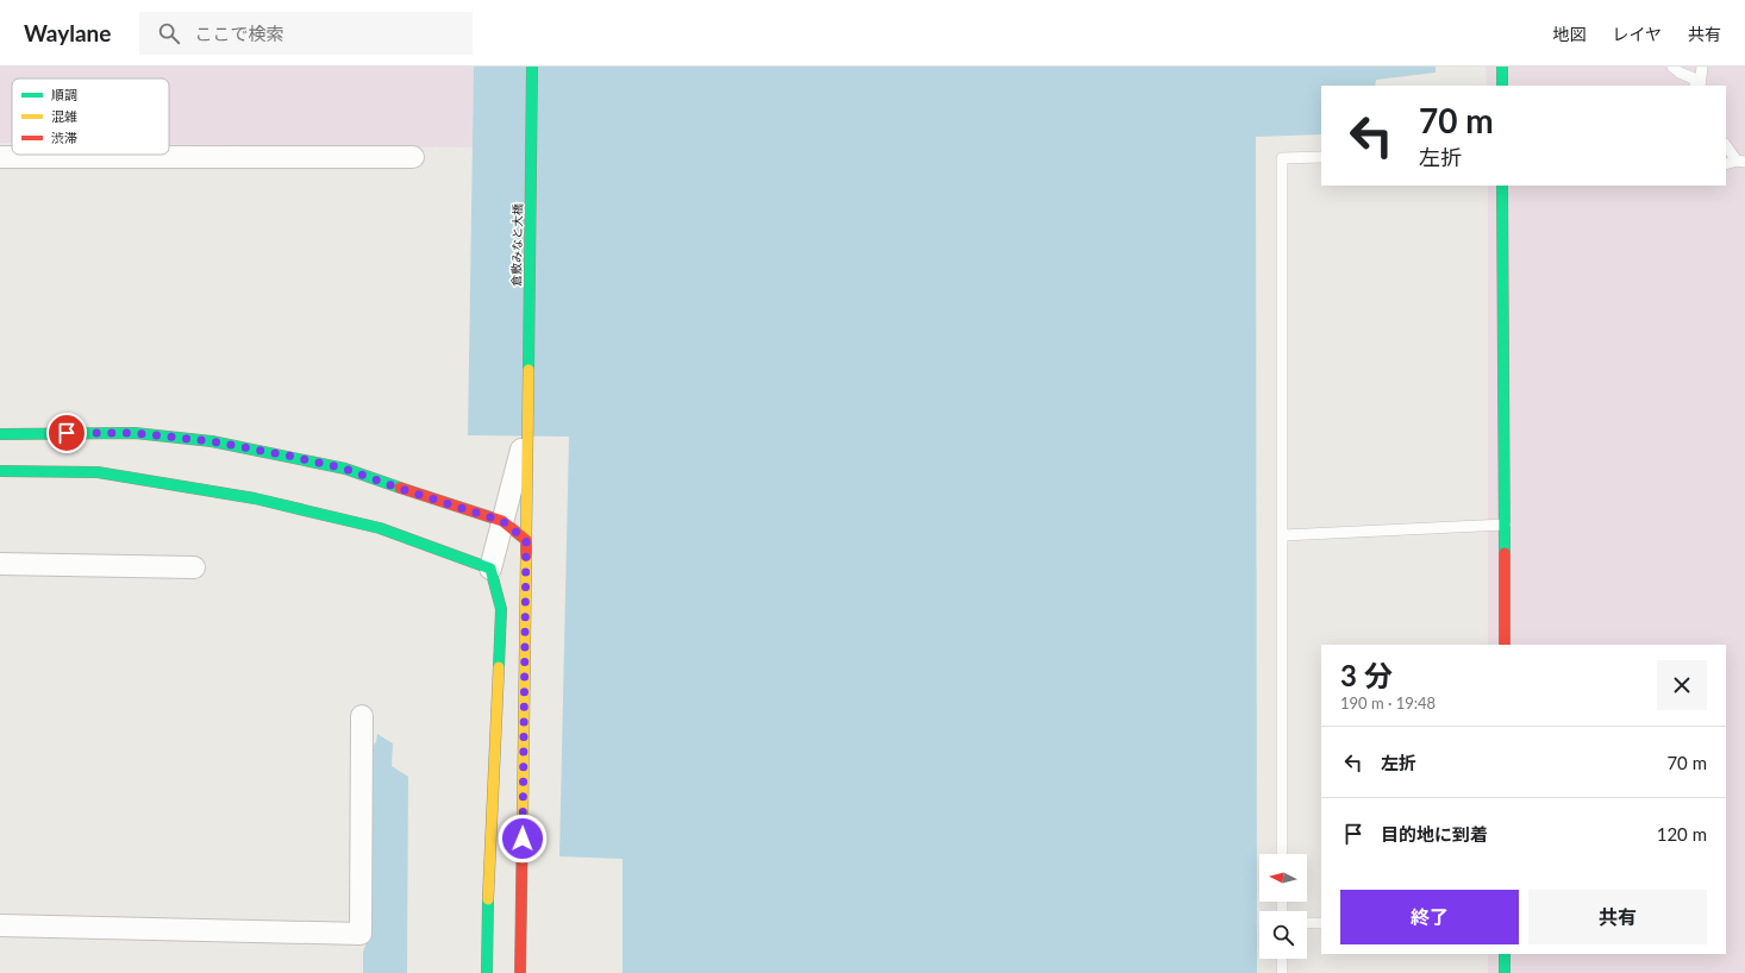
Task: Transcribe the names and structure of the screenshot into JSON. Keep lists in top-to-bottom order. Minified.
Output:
{"streets":{"street":["倉敷みなと大橋"]},"legend":["順調","混雑","渋滞"],"north":"left","page":{"header":"Waylane","search":"ここで検索","nav":["地図","レイヤ","共有"],"turn":["70 m","左折"],"heading":["3 分","190 m · 19:48"],"list":[{"name":"左折","value":"70 m"},{"name":"目的地に到着","value":"120 m"}],"buttons":["終了","共有"]}}
